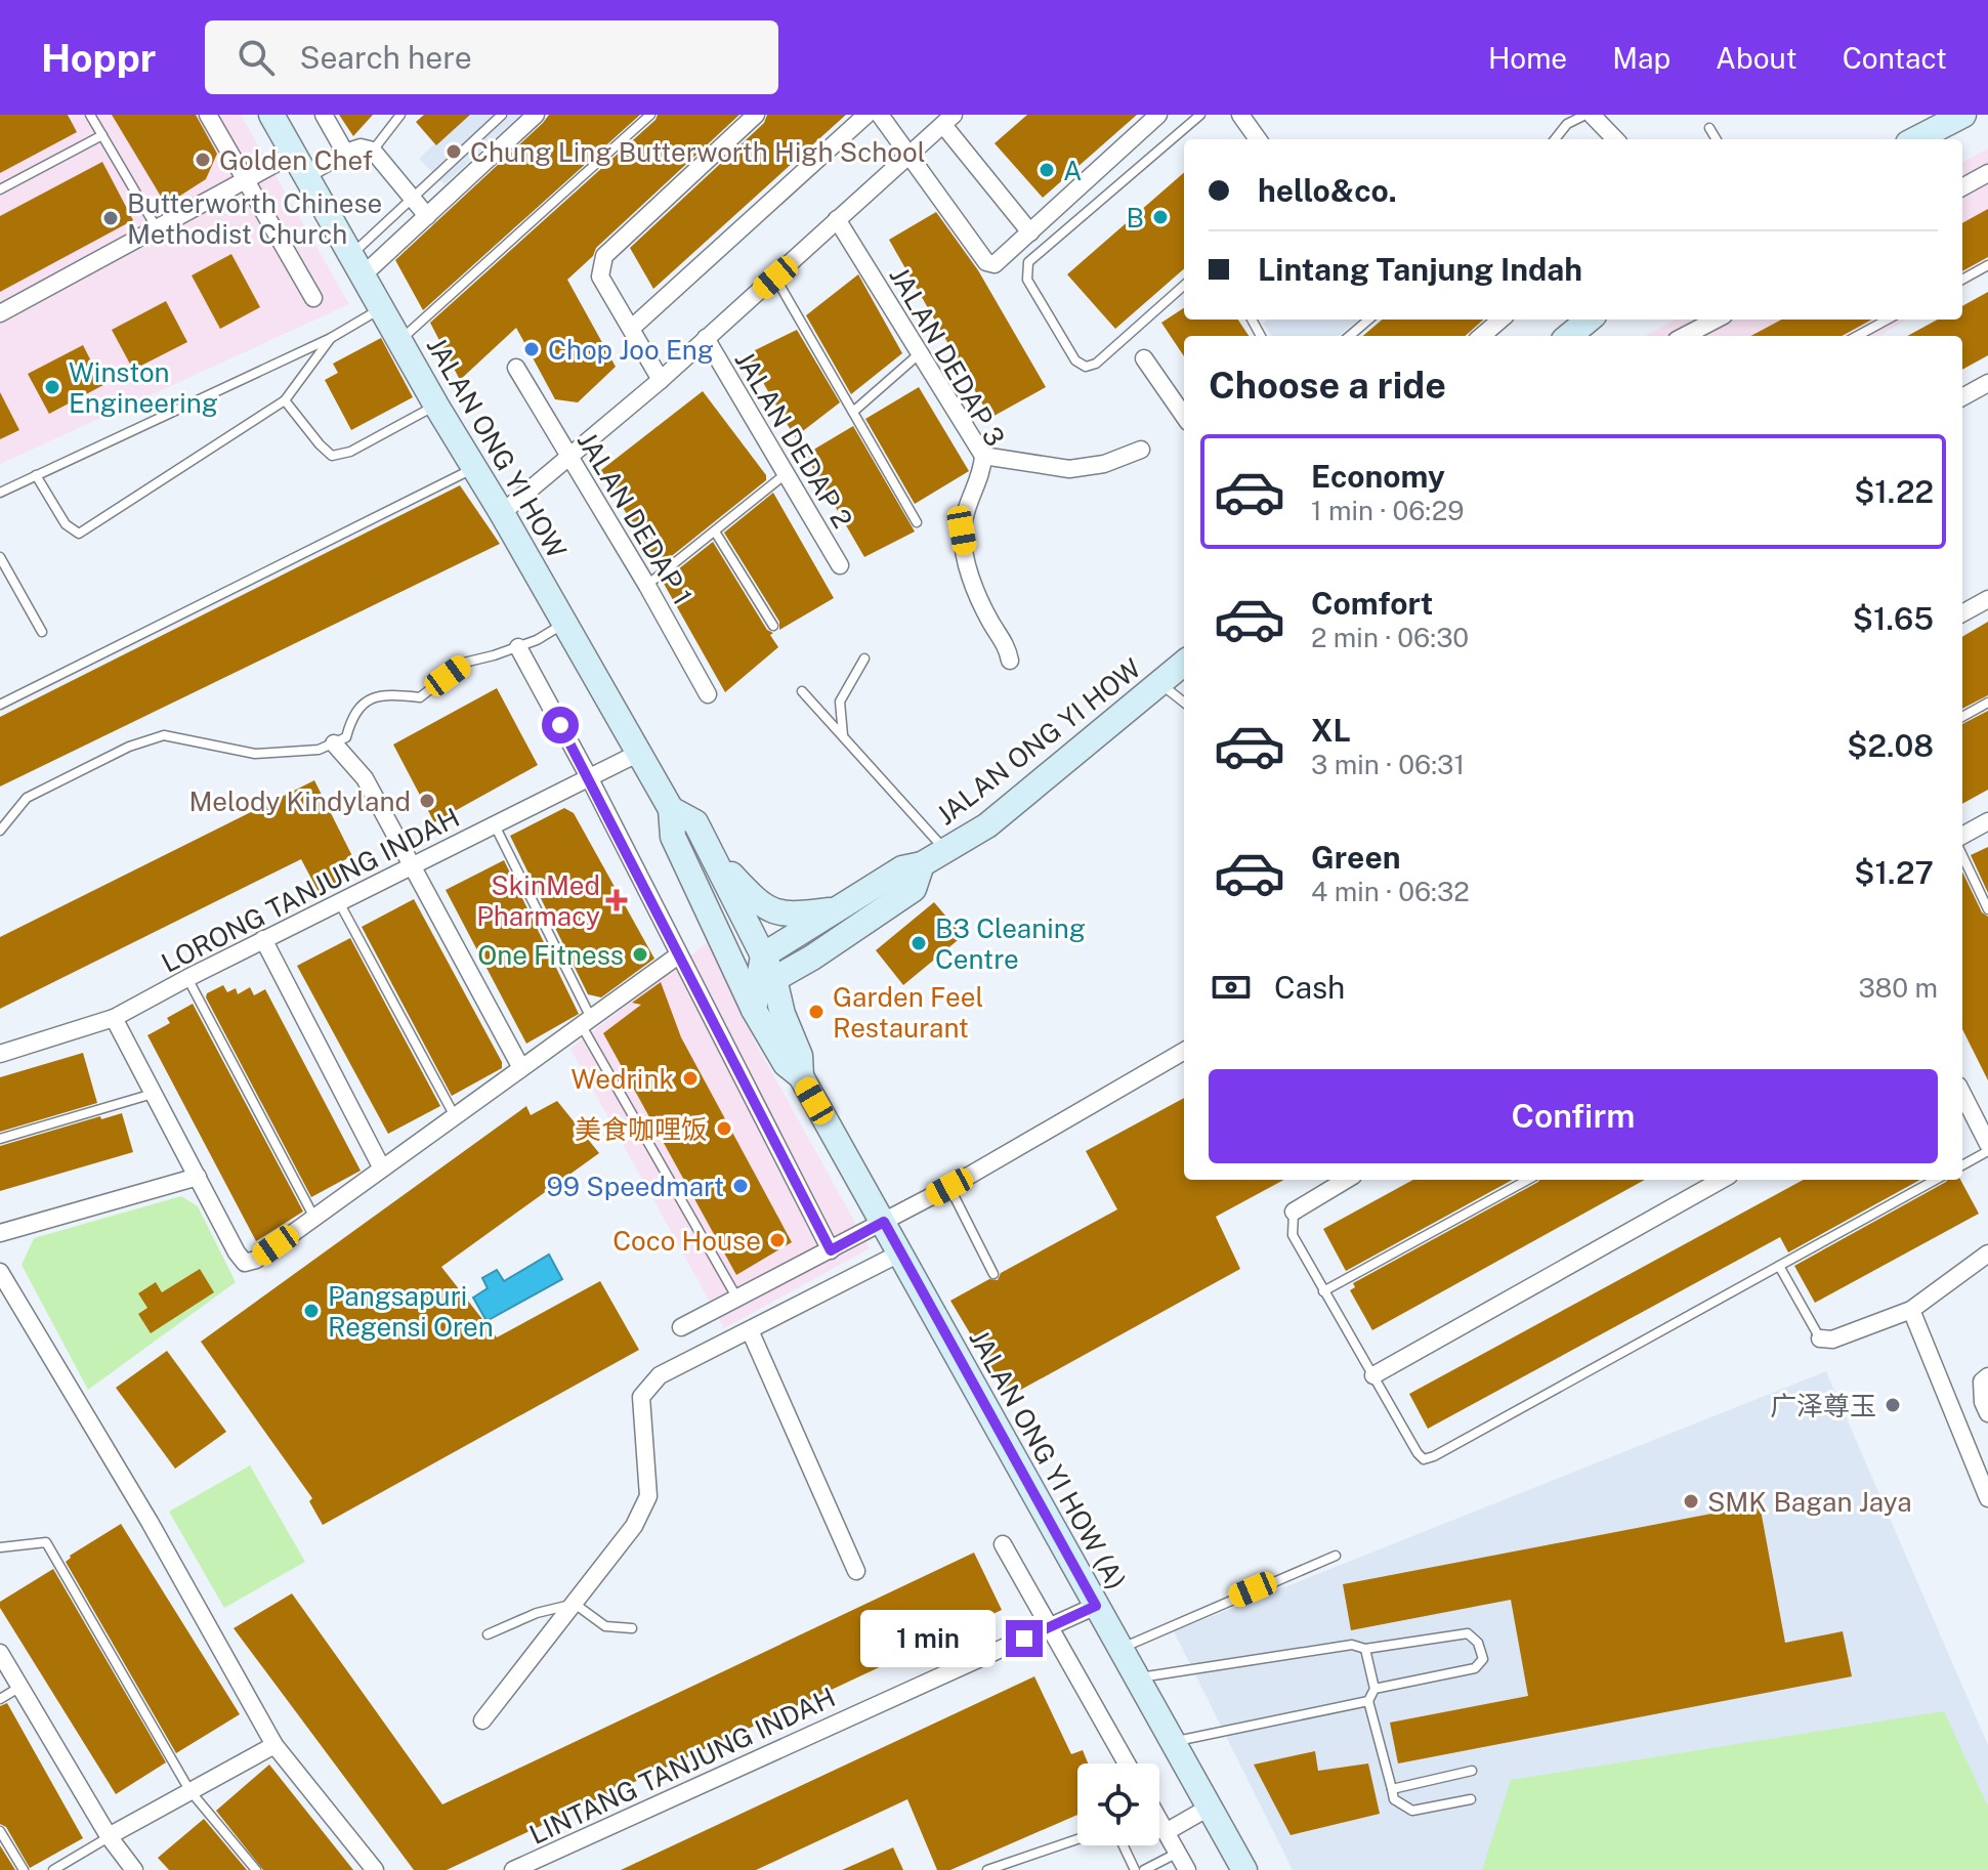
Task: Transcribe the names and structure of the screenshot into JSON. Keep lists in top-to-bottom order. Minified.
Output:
{"streets":{"main road":["JALAN ONG YI HOW","JALAN ONG YI HOW (A)"],"street":["JALAN DEDAP 3","JALAN DEDAP 2","JALAN DEDAP 1","LORONG TANJUNG INDAH","LINTANG TANJUNG INDAH"]},"crossings":[["JALAN ONG YI HOW","LORONG TANJUNG INDAH"],["JALAN ONG YI HOW","JALAN ONG YI HOW (A)"],["JALAN ONG YI HOW (A)","LINTANG TANJUNG INDAH"]],"places":{"other":["Chung Ling Butterworth High School","Golden Chef","A","B","Butterworth Chinese Methodist Church","Chop Joo Eng","Winston Engineering","Melody Kindyland","B3 Cleaning Centre","One Fitness","Garden Feel Restaurant","Wedrink","美食咖哩饭","99 Speedmart","Coco House","Pangsapuri Regensi Oren","广泽尊玉","SMK Bagan Jaya"],"health":["SkinMed Pharmacy"]},"page":{"header":"Hoppr","search":"Search here","nav":["Home","Map","About","Contact"],"banner":["hello&co.","Lintang Tanjung Indah"],"heading":"Choose a ride","list":[{"name":"Economy","note":"1 min · 06:29","value":"$1.22"},{"name":"Comfort","note":"2 min · 06:30","value":"$1.65"},{"name":"XL","note":"3 min · 06:31","value":"$2.08"},{"name":"Green","note":"4 min · 06:32","value":"$1.27"}],"pay":["Cash","380 m"],"buttons":"Confirm","bubble":"1 min"}}
